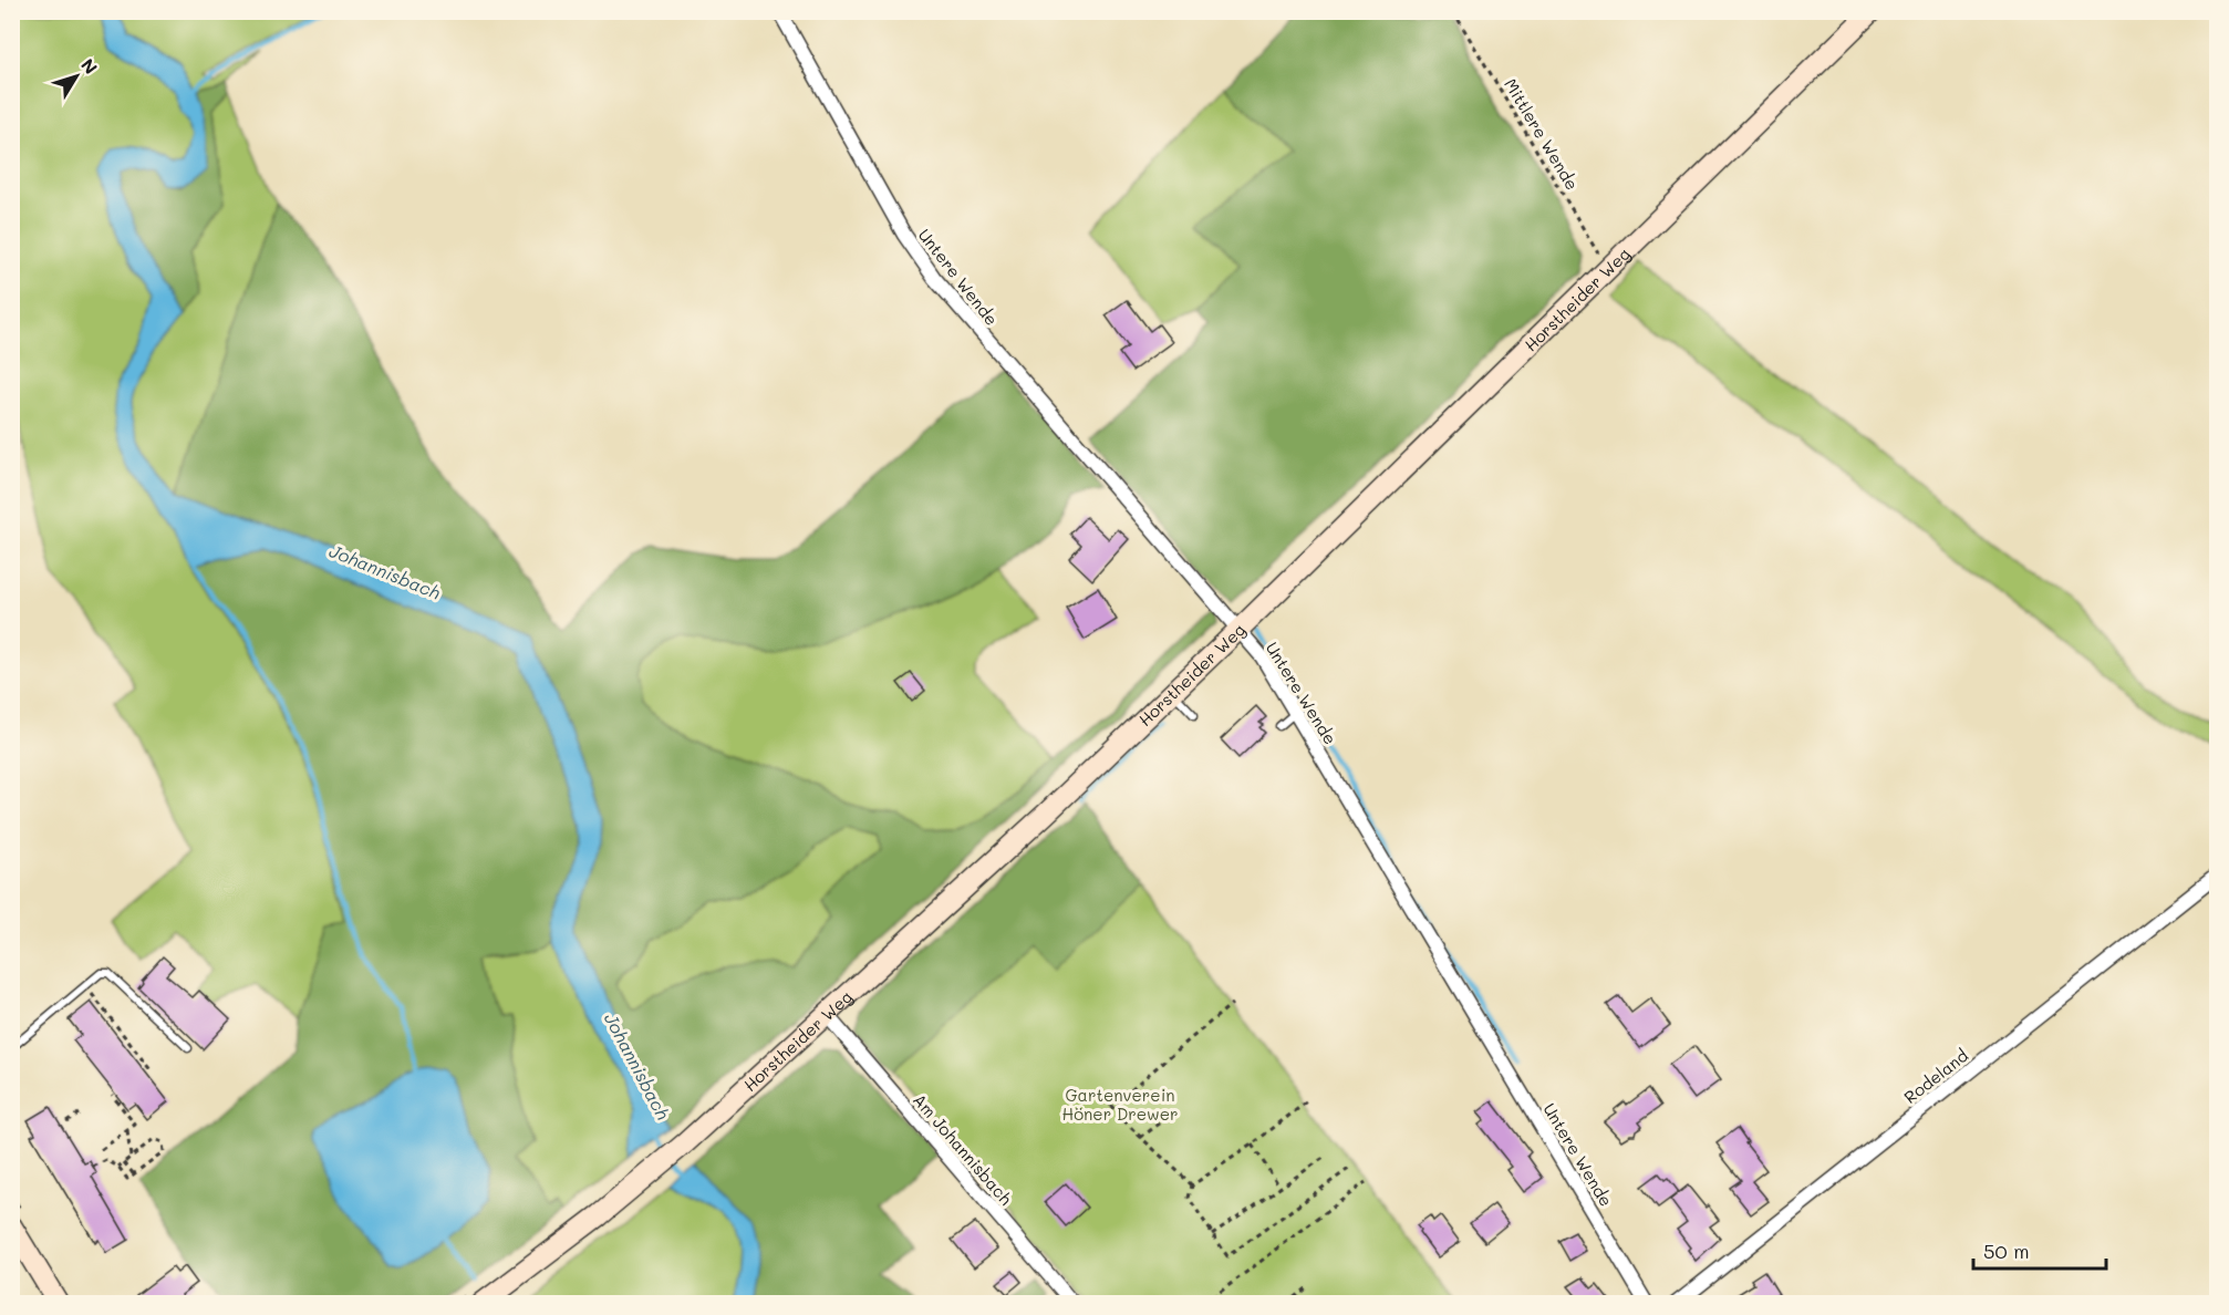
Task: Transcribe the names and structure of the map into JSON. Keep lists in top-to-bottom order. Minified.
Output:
{"streets":{"street":["Untere Wende","Horstheider Weg","Rodeland","Am Johannisbach"],"path":["Mittlere Wende"]},"crossings":[["Mittlere Wende","Horstheider Weg"],["Untere Wende","Horstheider Weg"],["Horstheider Weg","Am Johannisbach"]],"water":["Johannisbach"],"parks":["Gartenverein Höner Drewer"],"scale_bar":"50 m","north":"top right"}
